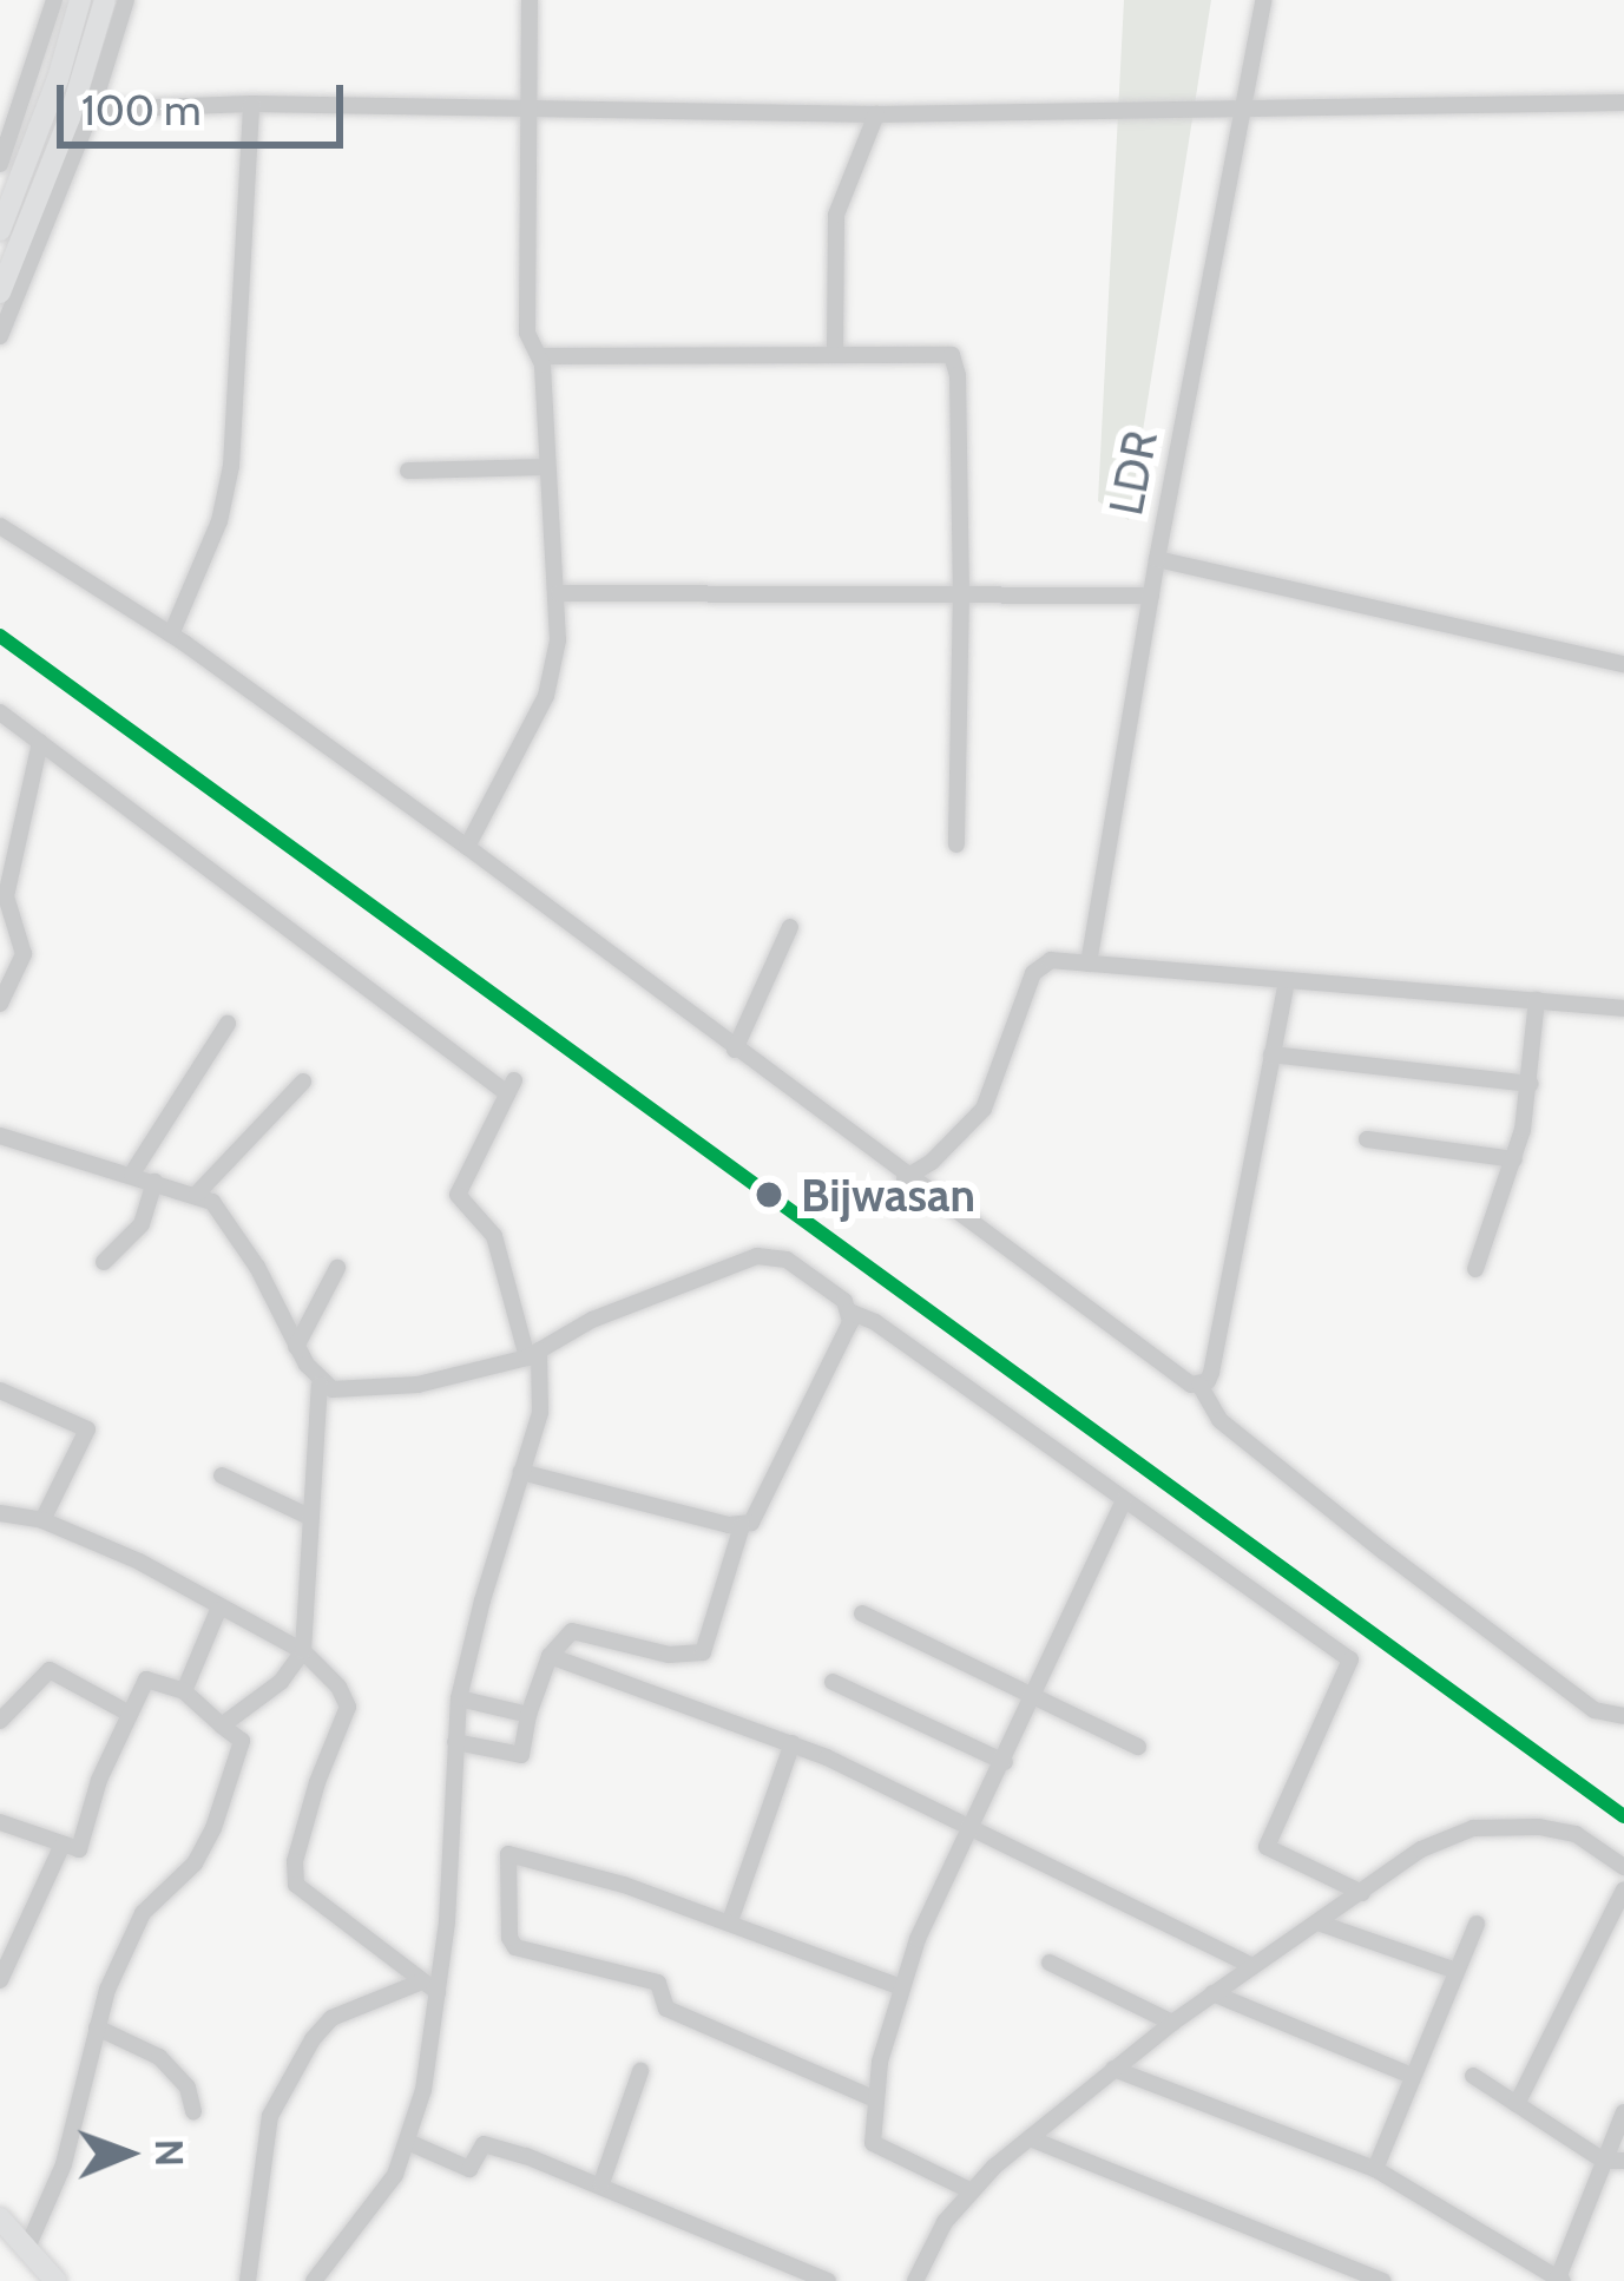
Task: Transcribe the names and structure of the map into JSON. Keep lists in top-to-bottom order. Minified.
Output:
{"streets":{"street":["LDR"]},"places":["Bijwasan"],"scale_bar":"100 m","north":"right"}
